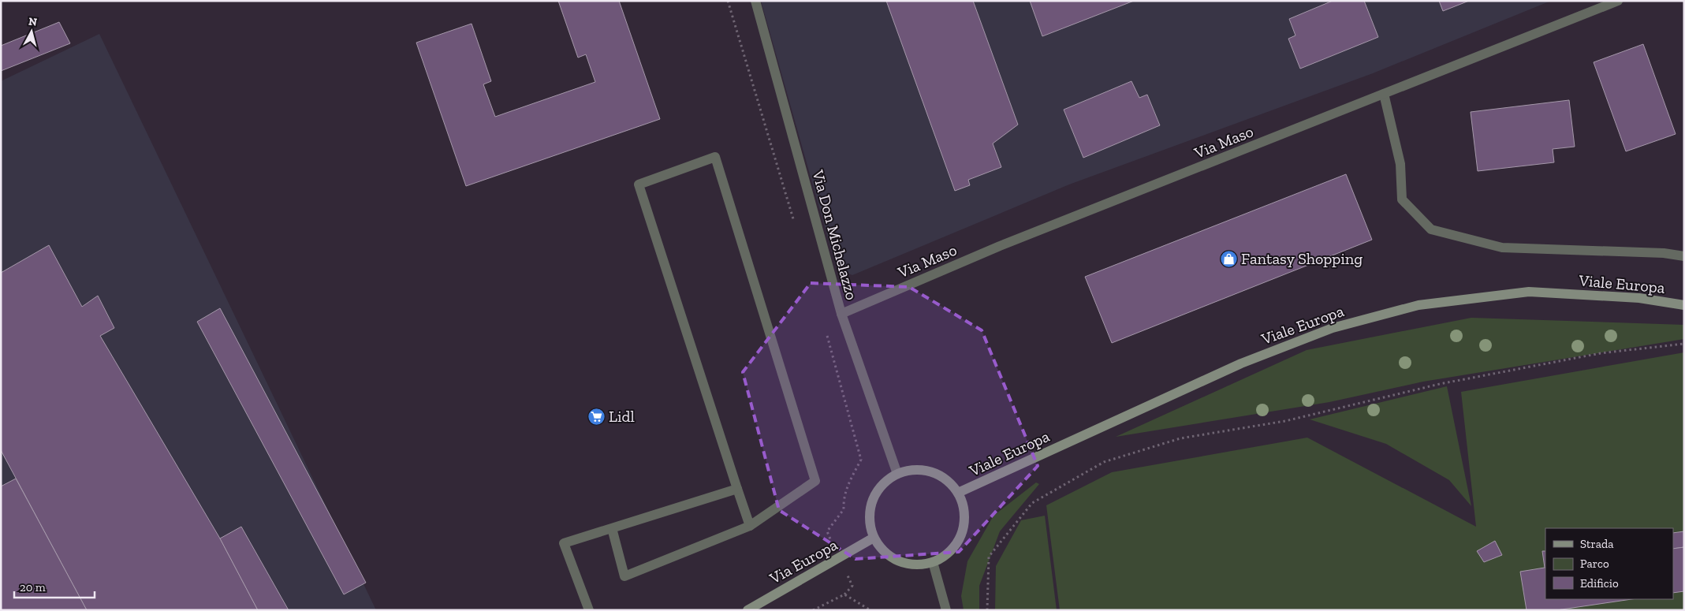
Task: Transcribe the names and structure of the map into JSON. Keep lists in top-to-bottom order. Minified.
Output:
{"streets":{"main road":["Viale Europa","Via Europa"],"street":["Via Maso","Via Don Michelazzo"]},"crossings":[["Via Maso","Via Don Michelazzo"],["Via Don Michelazzo","Viale Europa"],["Via Don Michelazzo","Via Europa"],["Viale Europa","Via Europa"]],"places":{"shop":["Fantasy Shopping"],"supermarket":["Lidl"]},"legend":["Strada","Parco","Edificio"],"scale_bar":"20 m","north":"top"}
